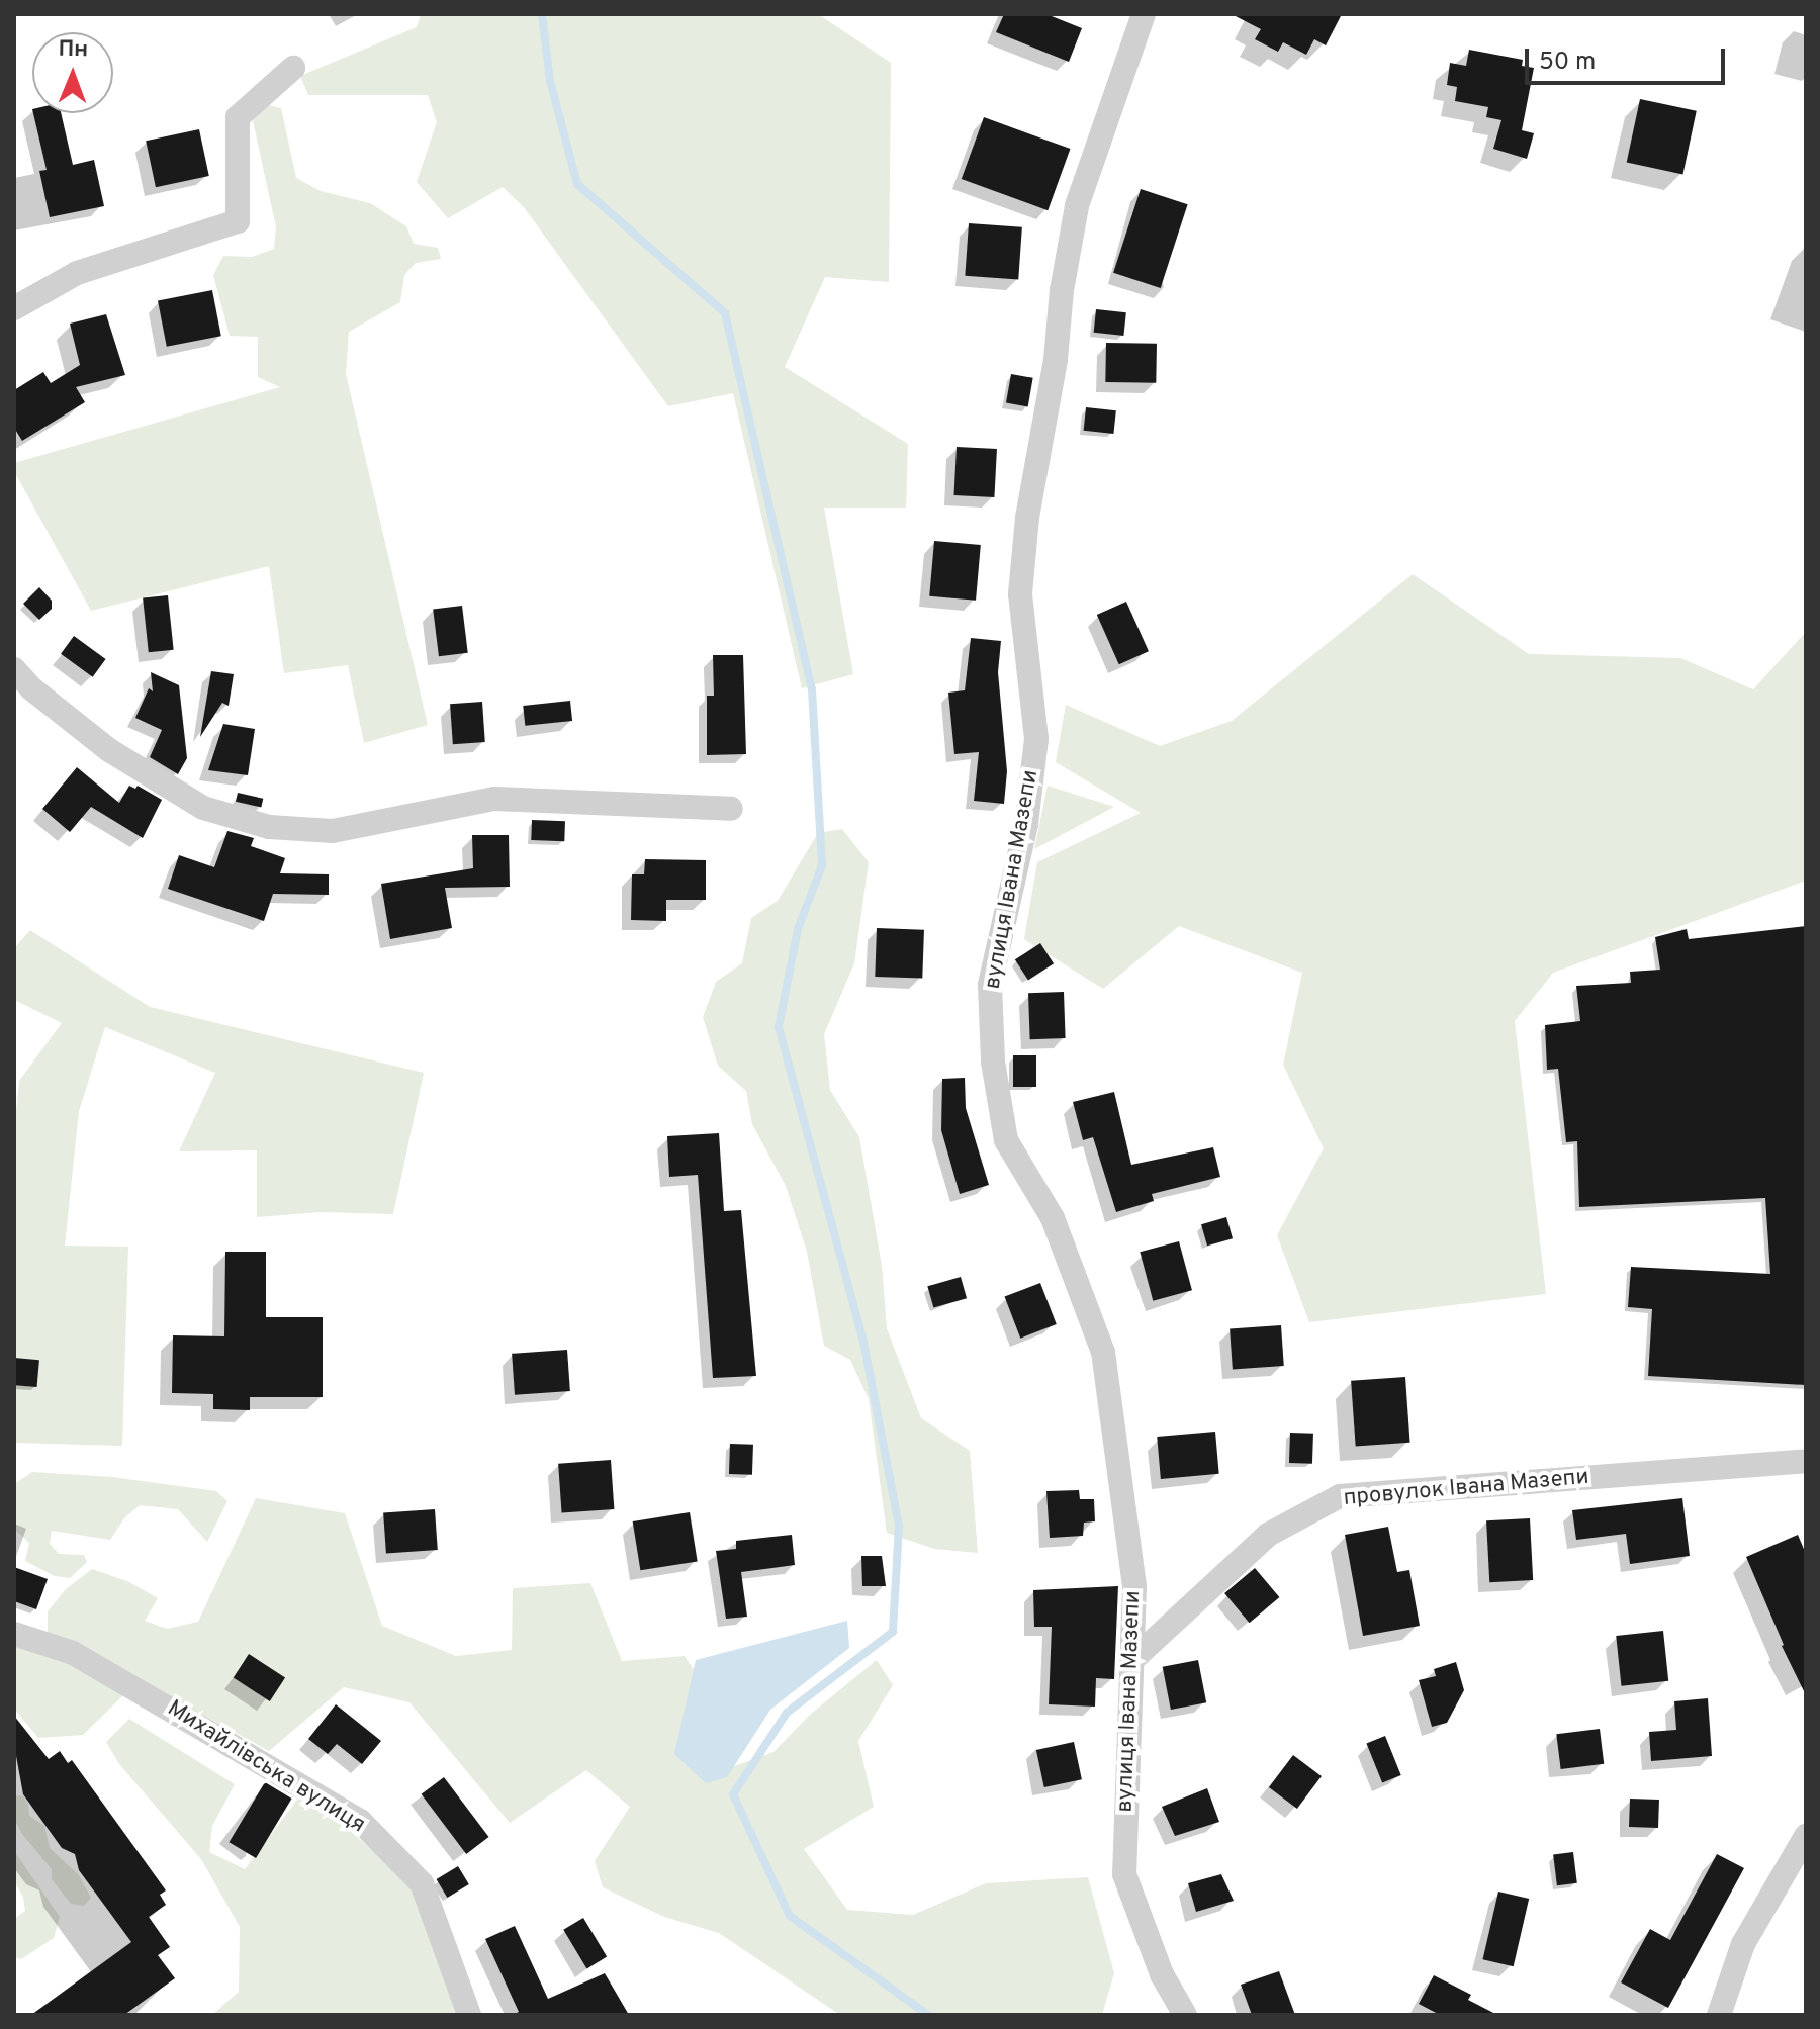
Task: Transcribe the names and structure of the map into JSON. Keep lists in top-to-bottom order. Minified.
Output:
{"streets":{"street":["вулиця Івана Мазепи","провулок Івана Мазепи","Михайлівська вулиця"]},"crossings":[["вулиця Івана Мазепи","провулок Івана Мазепи"]],"scale_bar":"50 m","north":"top"}
